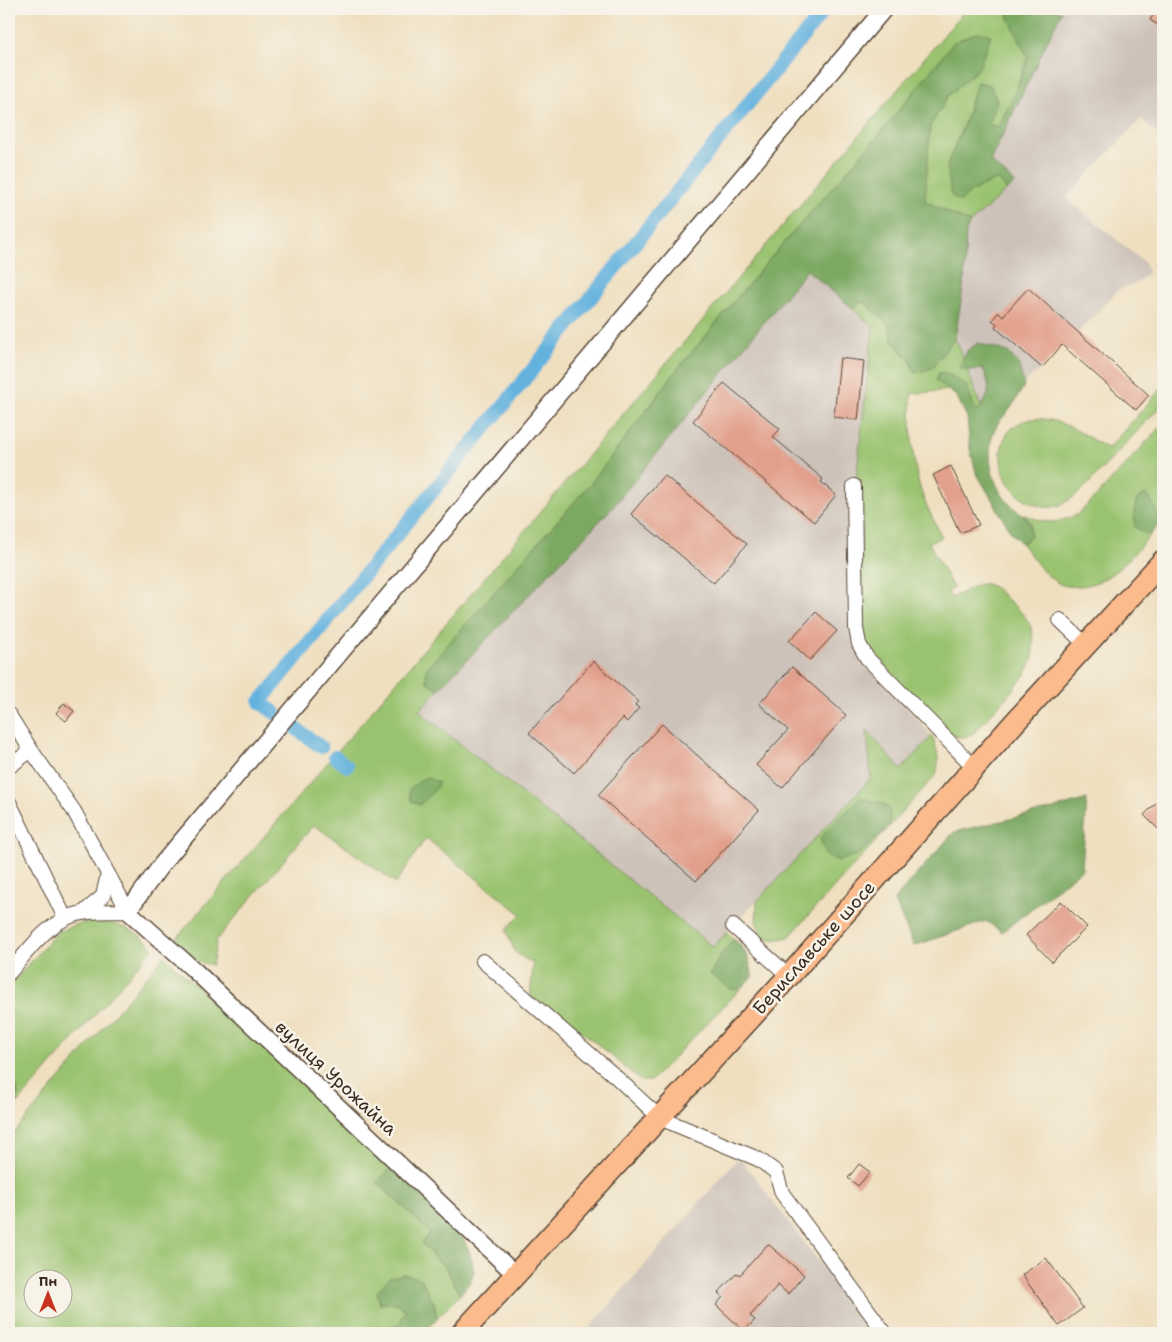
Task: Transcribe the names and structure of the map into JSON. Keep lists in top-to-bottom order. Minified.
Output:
{"streets":{"main road":["Бериславське шосе"],"street":["вулиця Урожайна"]},"crossings":[["Бериславське шосе","вулиця Урожайна"]],"north":"top"}
